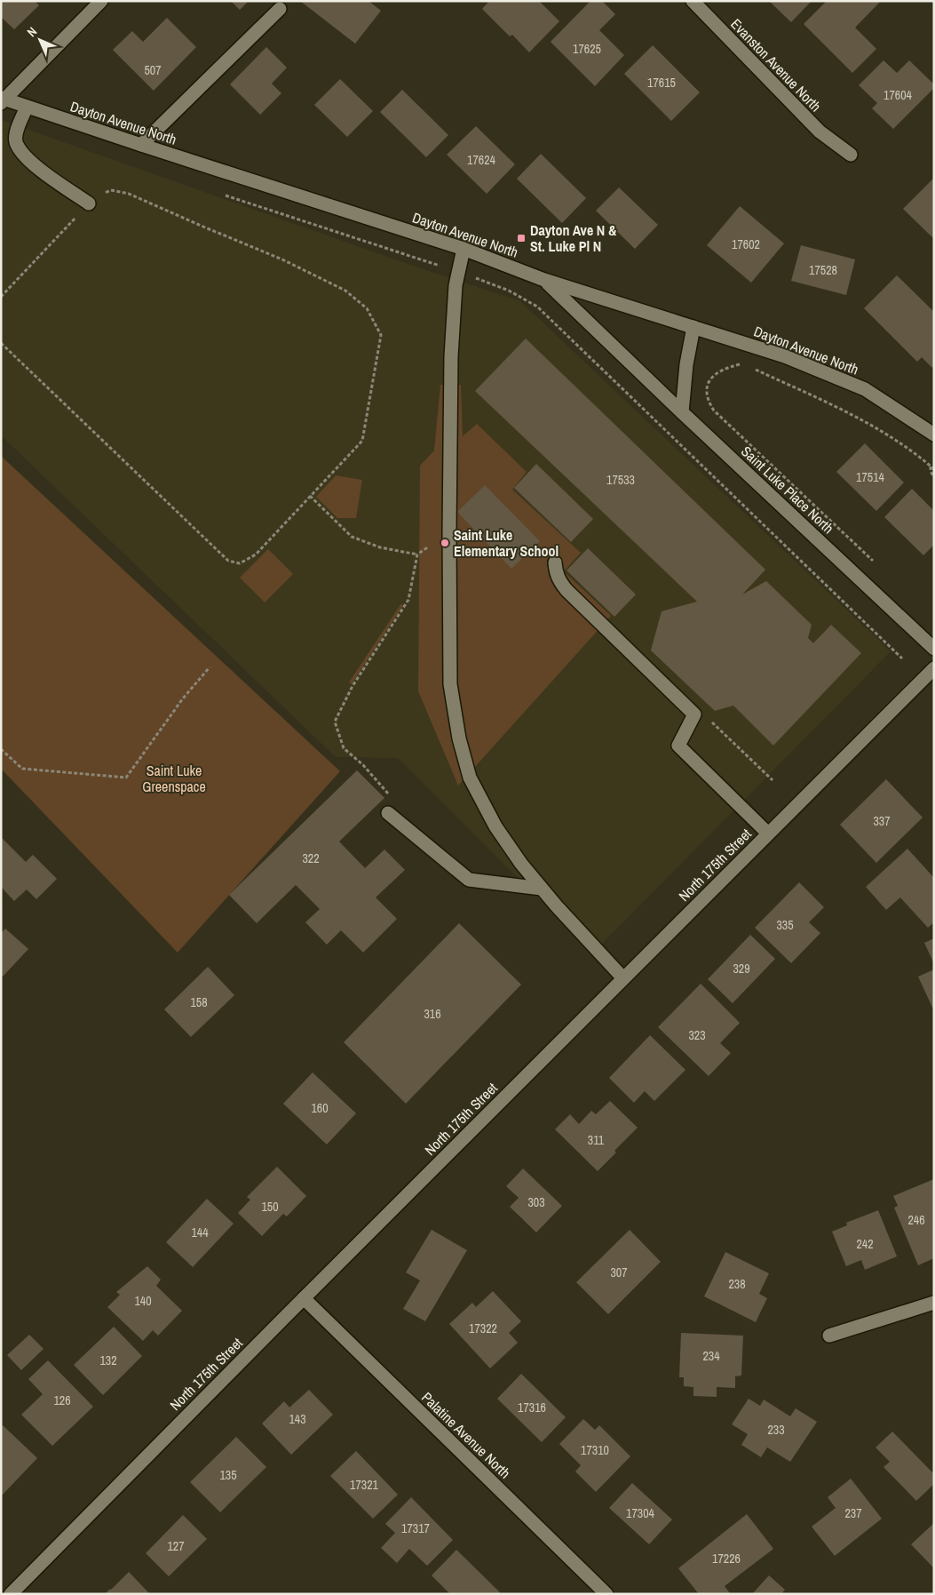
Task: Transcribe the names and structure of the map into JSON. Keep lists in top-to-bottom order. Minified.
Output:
{"streets":{"street":["Evanston Avenue North","Dayton Avenue North","Saint Luke Place North","North 175th Street","Palatine Avenue North"]},"crossings":[["Dayton Avenue North","Saint Luke Place North"],["North 175th Street","Palatine Avenue North"]],"parks":["Saint Luke Greenspace"],"places":{"transit":["Dayton Ave N & St. Luke Pl N"],"other":["Saint Luke Elementary School"]},"house_numbers":["17625","507","17615","17604","17624","17602","17528","17514","17533","337","322","335","329","158","316","323","160","311","303","150","246","144","242","307","238","140","17322","234","132","126","17316","143","233","17310","135","17321","17304","237","17317","127","17226"],"north":"top left"}
